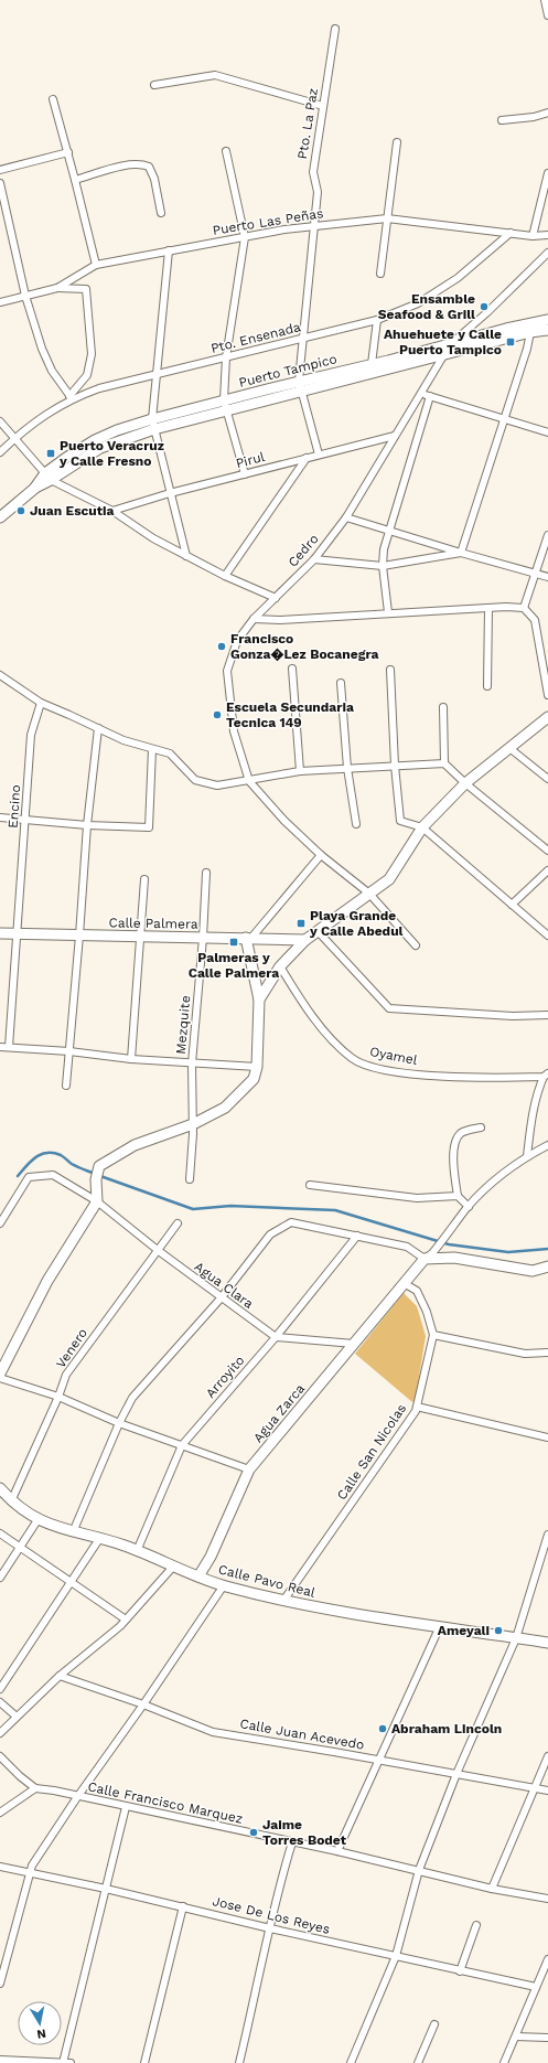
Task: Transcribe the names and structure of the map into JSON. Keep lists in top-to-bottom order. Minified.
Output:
{"streets":{"street":["Pto. La Paz","Puerto Las Peñas","Pto. Ensenada","Puerto Tampico","Pirul","Cedro","Encino","Calle Palmera","Mezquite","Oyamel","Agua Clara","Venero","Arroyito","Agua Zarca","Calle San Nicolas","Calle Pavo Real","Calle Juan Acevedo","Calle Francisco Marquez","Jose De Los Reyes"]},"crossings":[["Pto. La Paz","Puerto Las Peñas"],["Pto. La Paz","Pto. Ensenada"],["Pto. La Paz","Puerto Tampico"],["Pto. La Paz","Pirul"],["Puerto Las Peñas","Pto. Ensenada"],["Puerto Tampico","Cedro"],["Pirul","Cedro"],["Encino","Calle Palmera"],["Calle Palmera","Mezquite"],["Agua Clara","Venero"],["Agua Clara","Arroyito"],["Venero","Calle Pavo Real"],["Arroyito","Calle Pavo Real"],["Agua Zarca","Calle San Nicolas"],["Agua Zarca","Calle Pavo Real"],["Calle San Nicolas","Calle Pavo Real"]],"places":{"other":["Ensamble Seafood & Grill","Juan Escutia","Francisco Gonza�Lez Bocanegra","Escuela Secundaria Tecnica 149","Ameyali","Abraham Lincoln","Jaime Torres Bodet"],"transit":["Ahuehuete y Calle Puerto Tampico","Puerto Veracruz y Calle Fresno","Playa Grande y Calle Abedul","Palmeras y Calle Palmera"]},"north":"bottom"}
